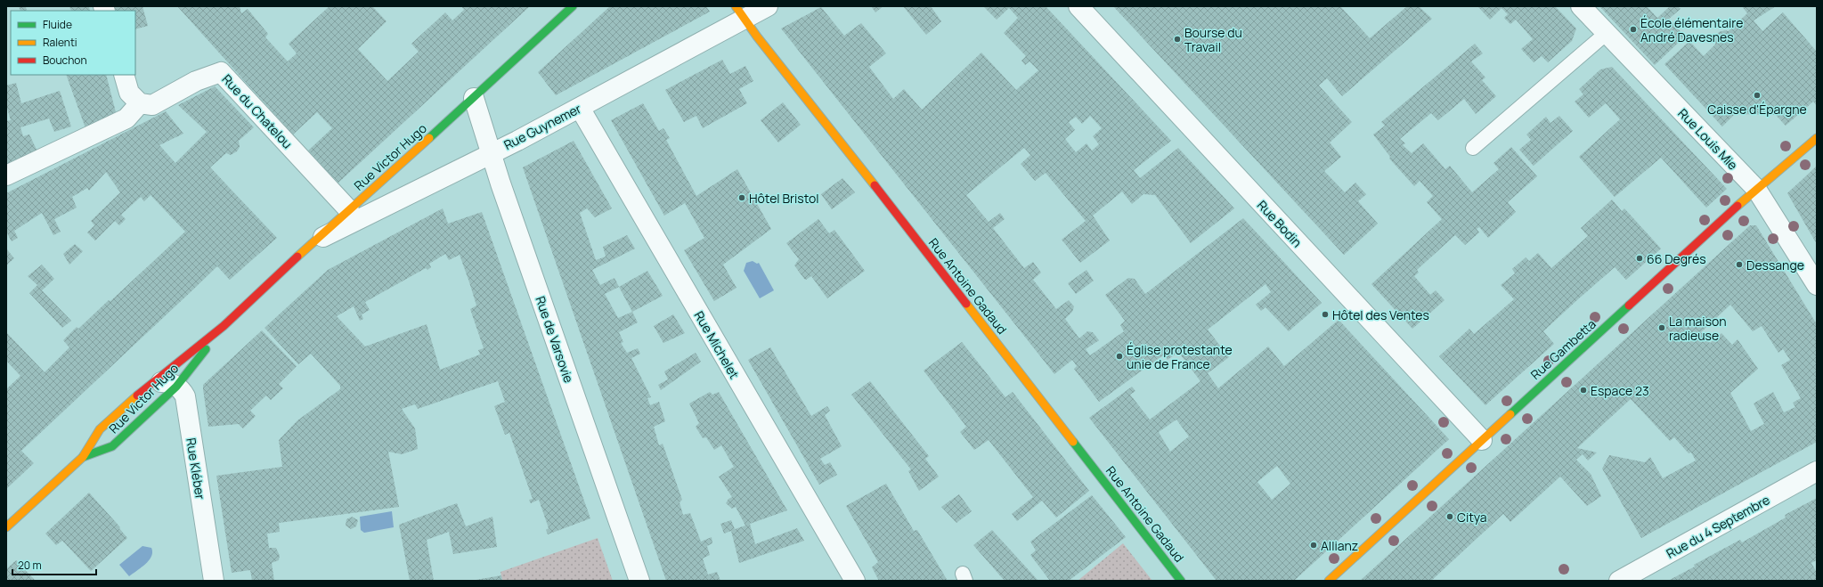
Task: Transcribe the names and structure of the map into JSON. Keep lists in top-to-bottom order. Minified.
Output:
{"streets":{"street":["Rue du Chatelou","Rue Guynemer","Rue Louis Mie","Rue Victor Hugo","Rue Bodin","Rue Antoine Gadaud","Rue de Varsovie","Rue Michelet","Rue Gambetta","Rue Kléber","Rue du 4 Septembre"]},"crossings":[["Rue du Chatelou","Rue Victor Hugo"],["Rue Guynemer","Rue Victor Hugo"],["Rue Guynemer","Rue Antoine Gadaud"],["Rue Guynemer","Rue de Varsovie"],["Rue Guynemer","Rue Michelet"],["Rue Louis Mie","Rue Gambetta"],["Rue Victor Hugo","Rue de Varsovie"],["Rue Victor Hugo","Rue Kléber"],["Rue Bodin","Rue Gambetta"]],"places":["École élémentaire André Davesnes","Bourse du Travail","Caisse d'Épargne","Hôtel Bristol","66 Degrés","Dessange","Hôtel des Ventes","La maison radieuse","Église protestante unie de France","Espace 23","Citya","Allianz"],"legend":["Fluide","Ralenti","Bouchon"],"scale_bar":"20 m"}
